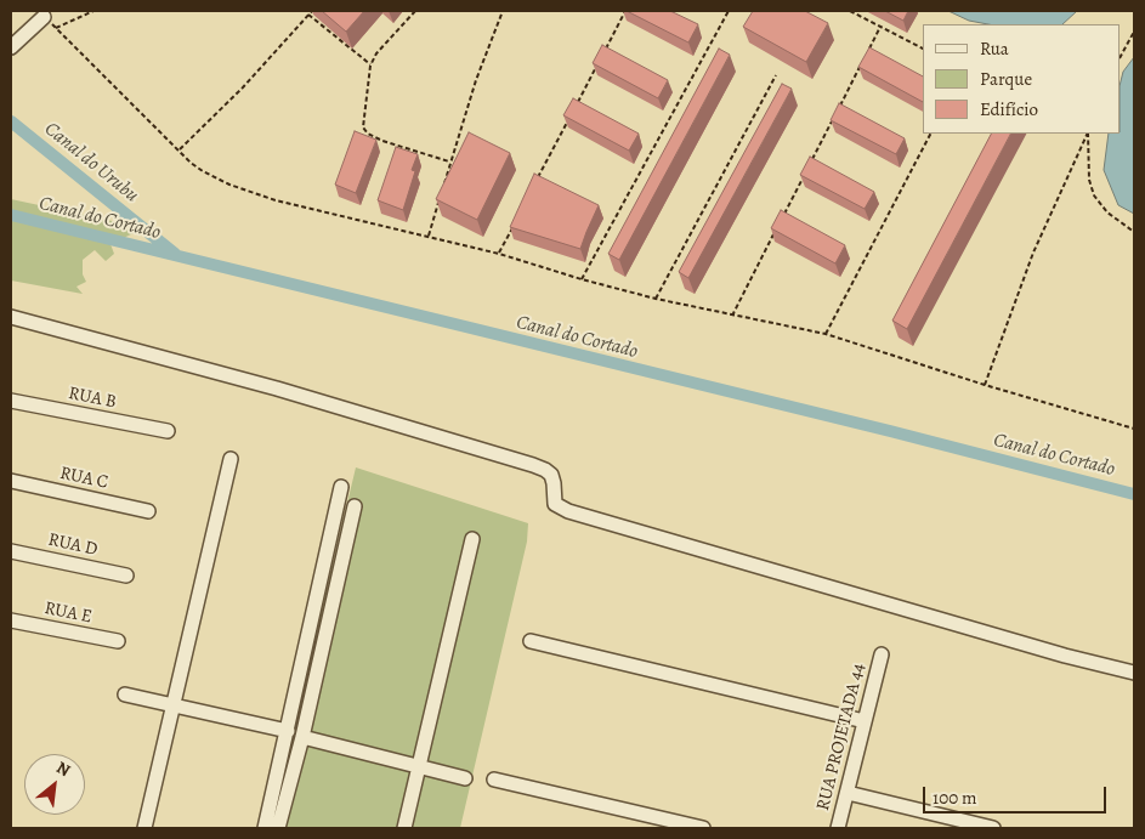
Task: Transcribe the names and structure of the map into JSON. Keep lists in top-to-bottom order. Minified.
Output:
{"streets":{"street":["RUA B","RUA C","RUA D","RUA E","RUA PROJETADA 44"]},"water":["Canal do Urubu","Canal do Cortado"],"legend":["Rua","Parque","Edifício"],"scale_bar":"100 m","north":"top right"}
